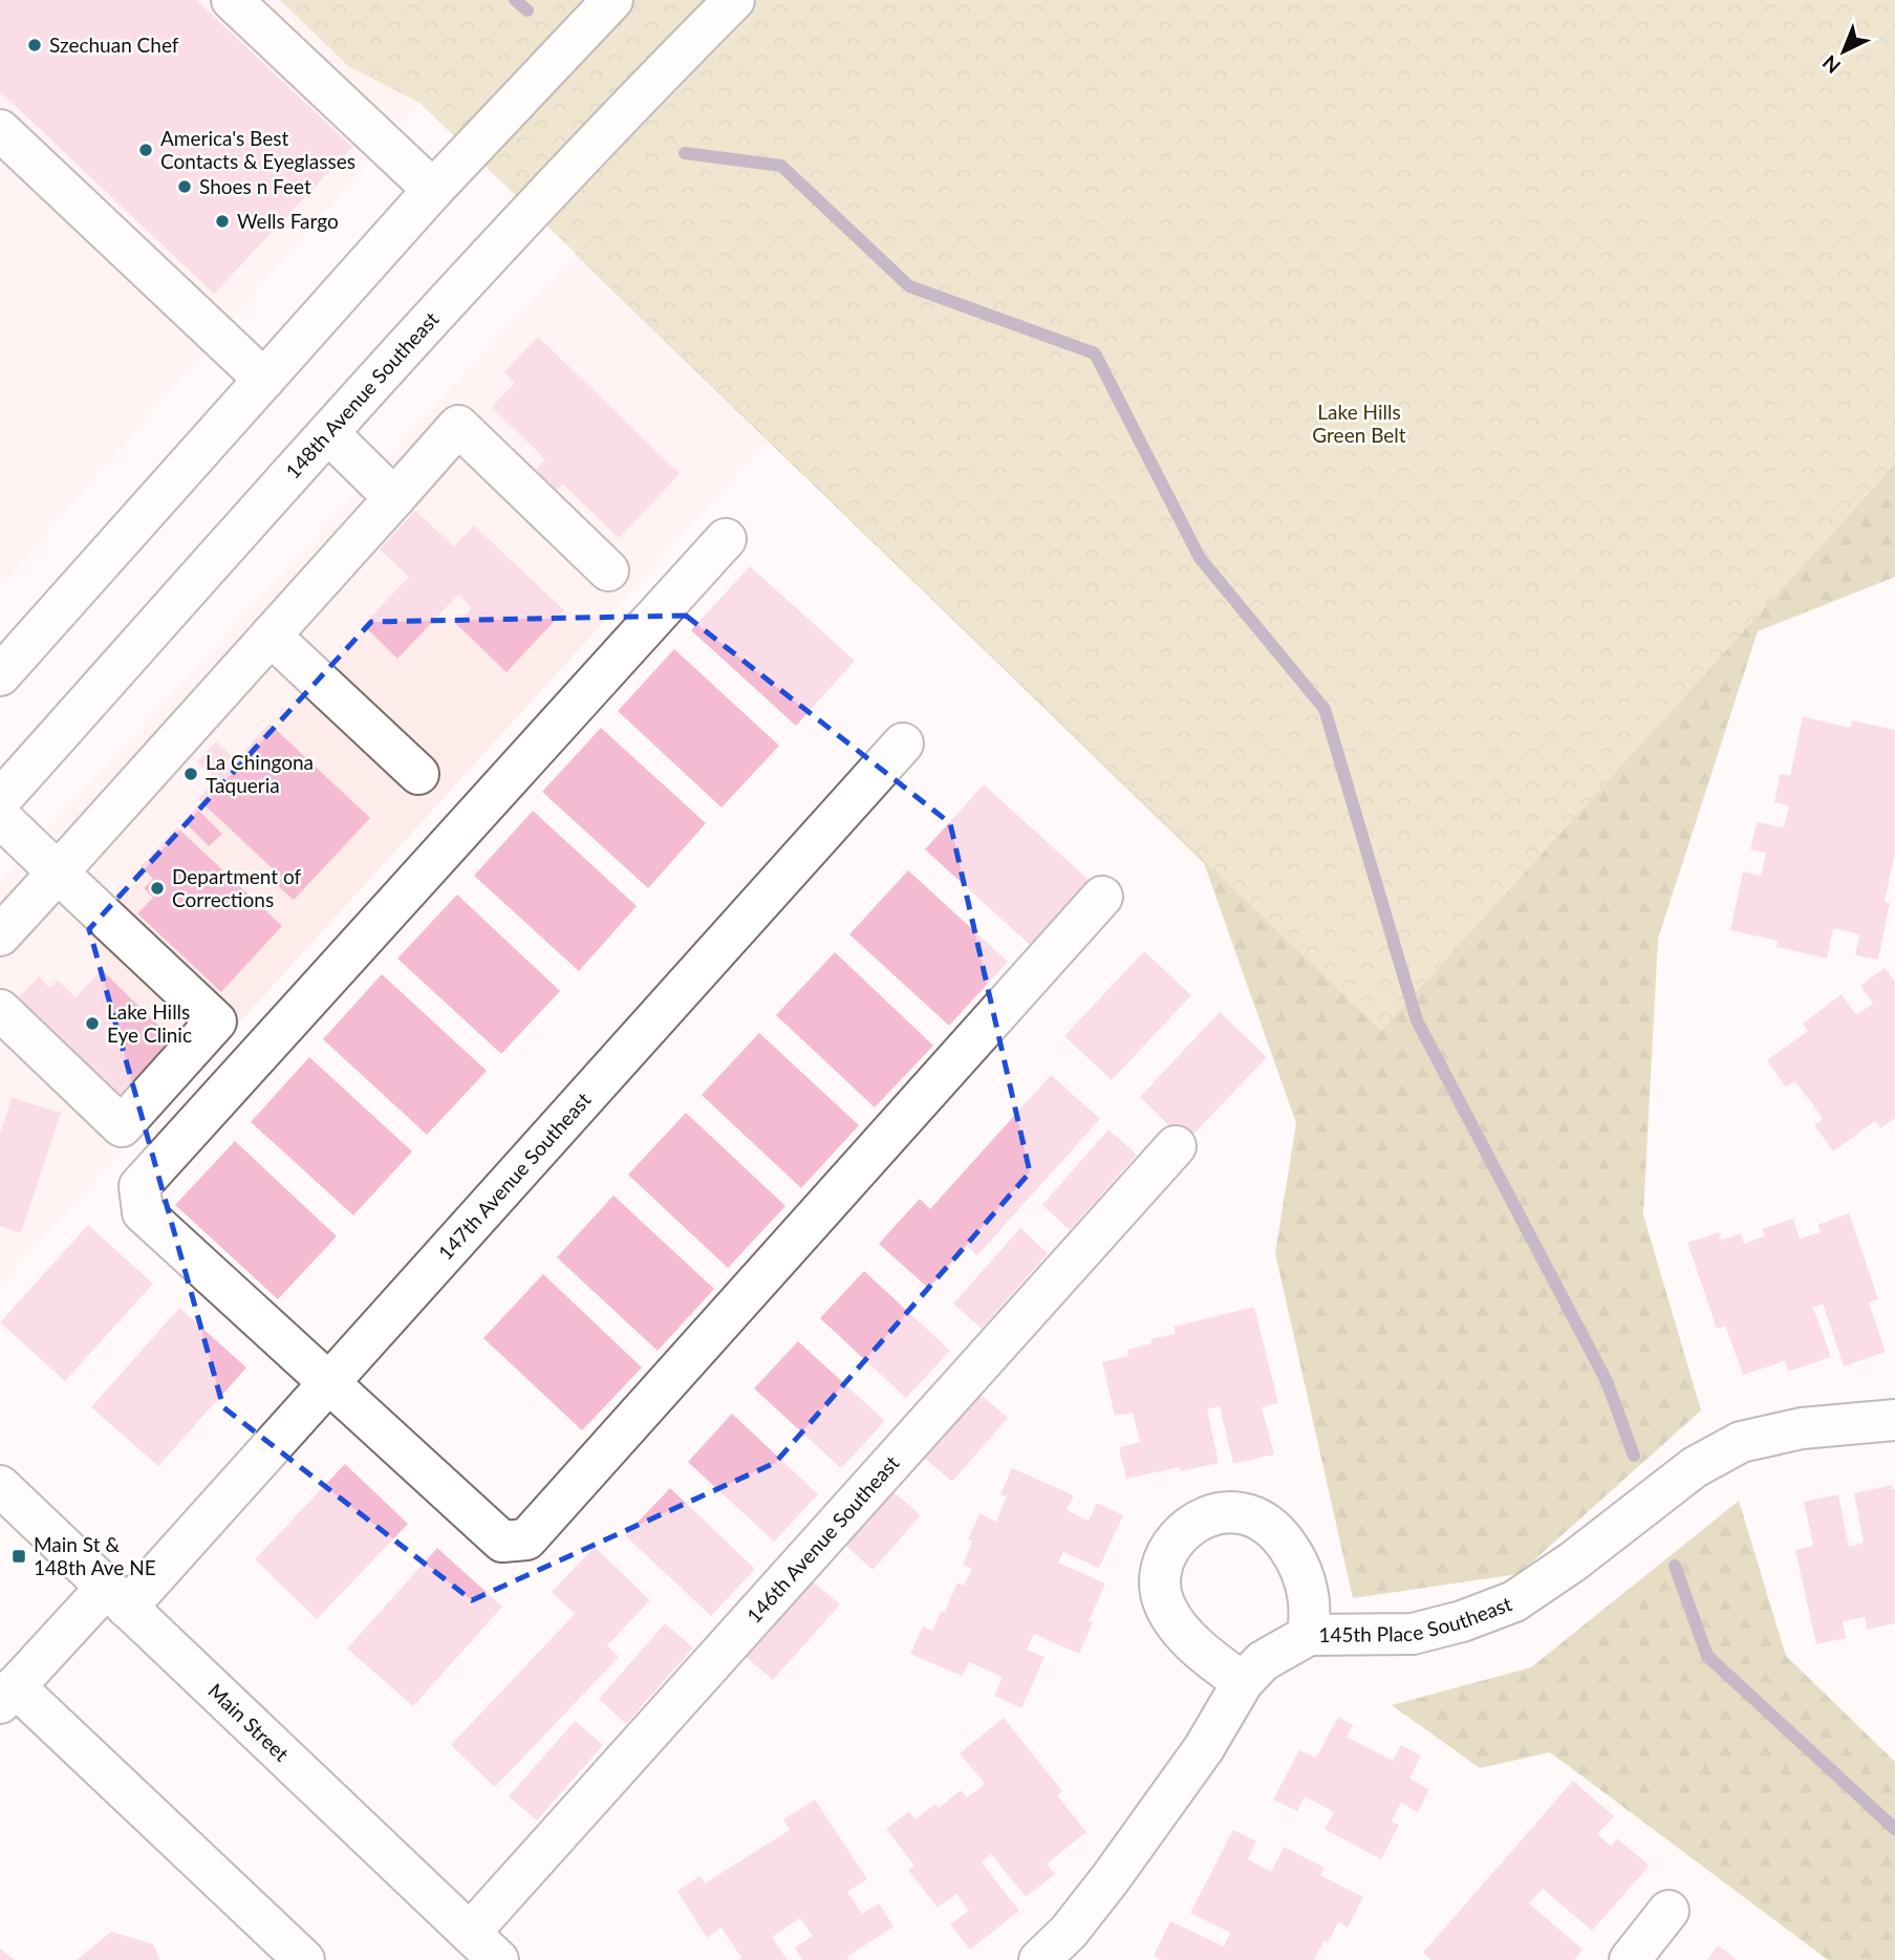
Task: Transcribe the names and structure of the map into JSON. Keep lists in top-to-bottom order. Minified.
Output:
{"streets":{"street":["148th Avenue Southeast","147th Avenue Southeast","146th Avenue Southeast","145th Place Southeast","Main Street"]},"crossings":[["147th Avenue Southeast","Main Street"],["146th Avenue Southeast","Main Street"]],"parks":["Lake Hills Green Belt"],"places":{"other":["Szechuan Chef","America's Best Contacts & Eyeglasses","Shoes n Feet","Wells Fargo","La Chingona Taqueria","Department of Corrections","Lake Hills Eye Clinic"],"transit":["Main St & 148th Ave NE"]},"north":"bottom left"}
